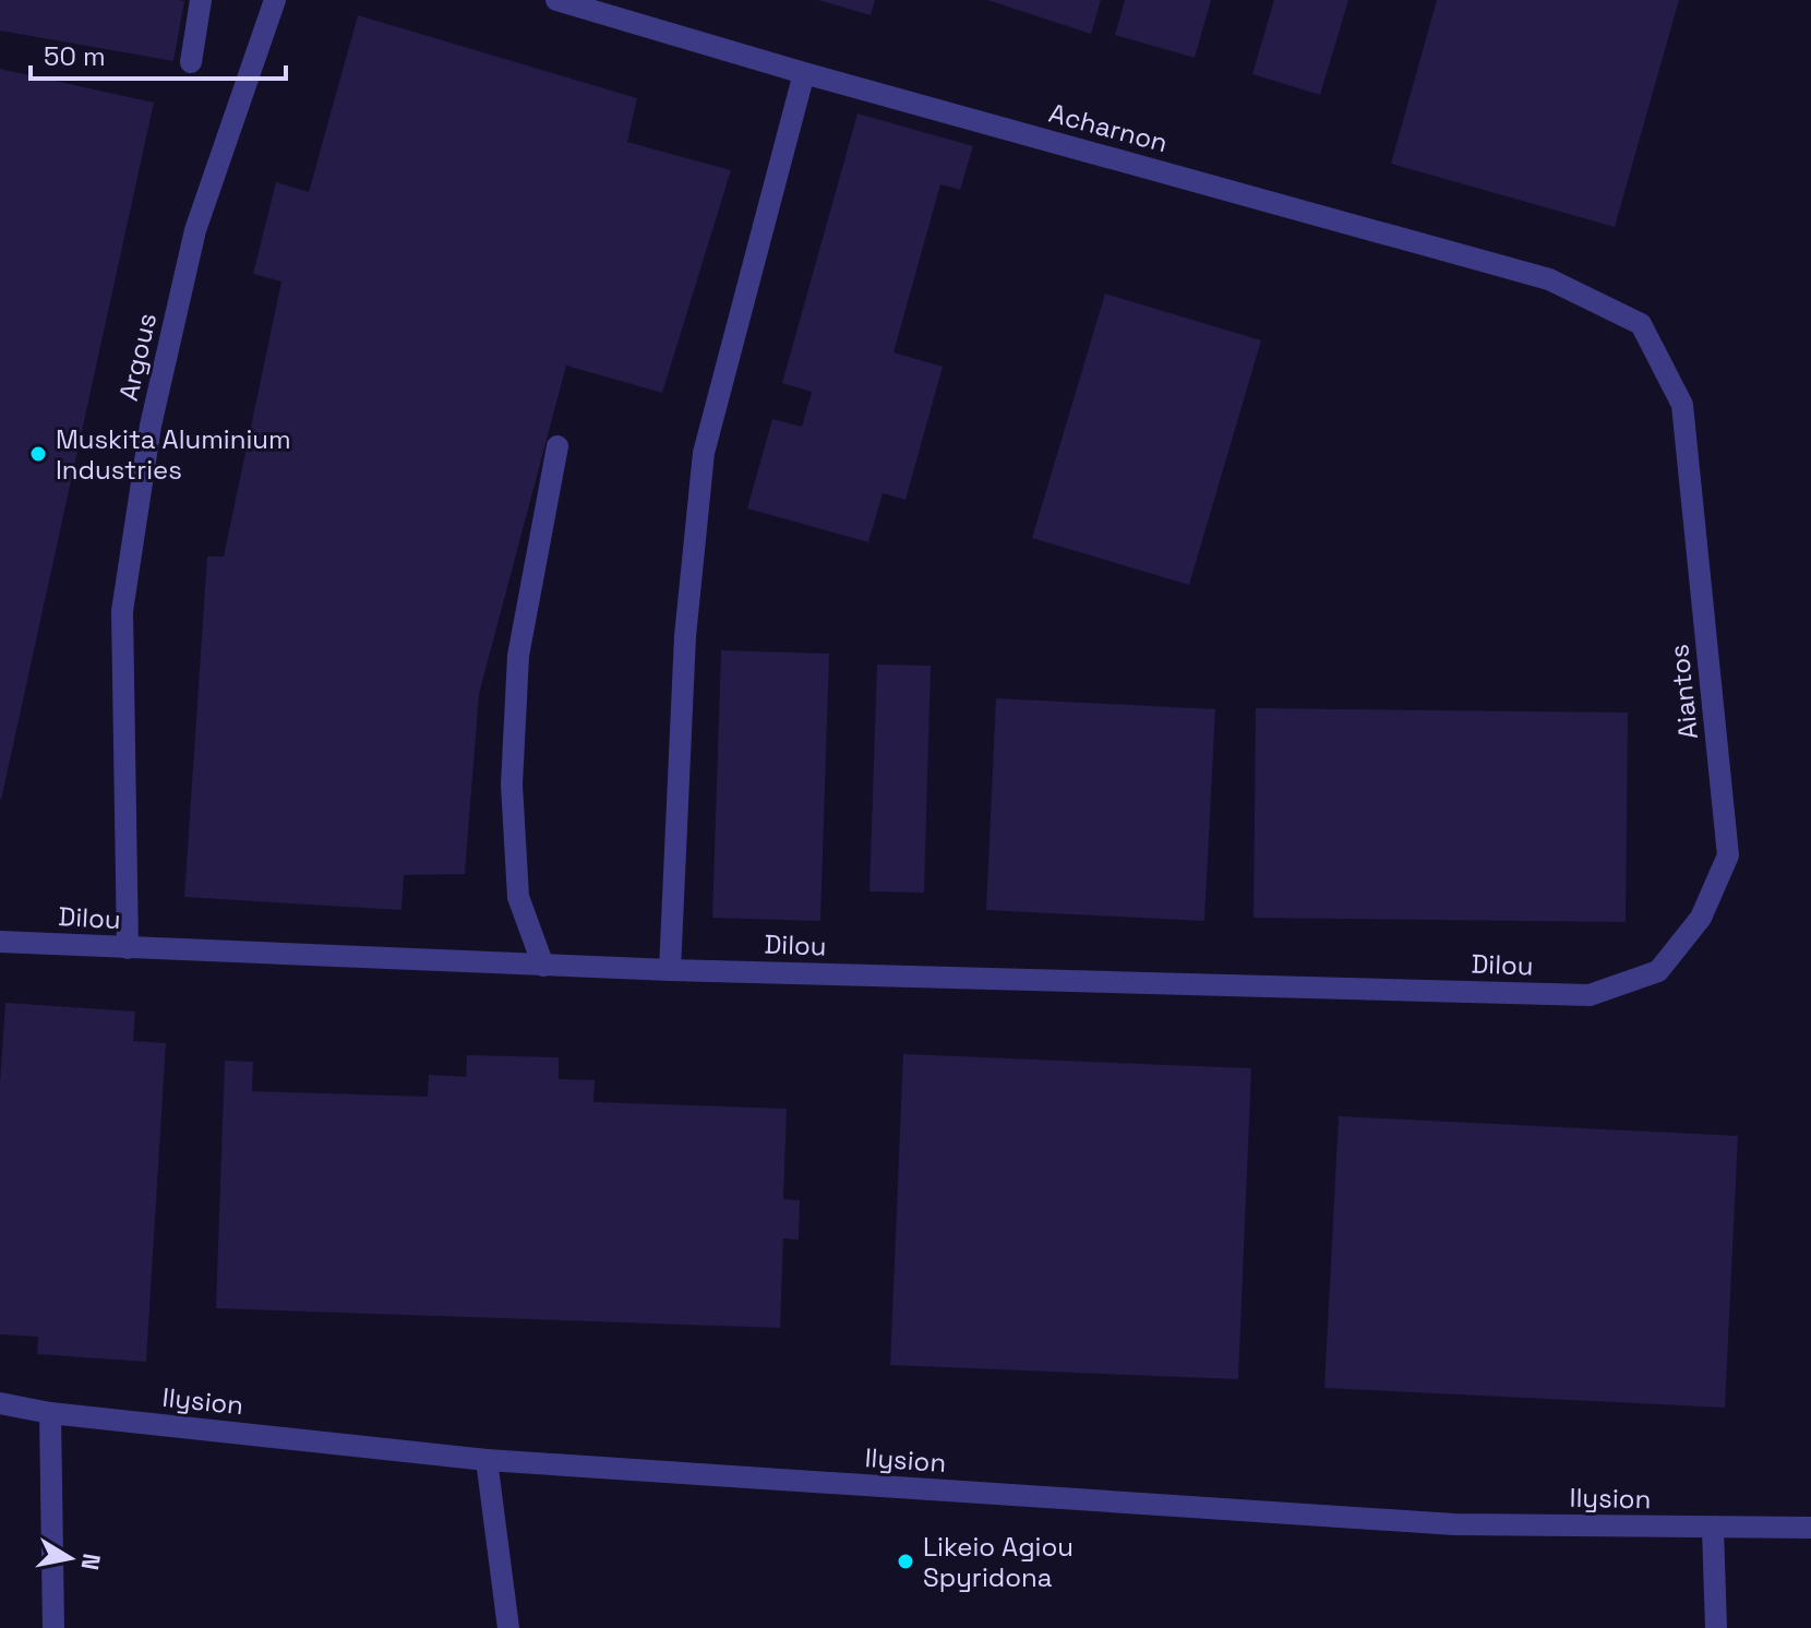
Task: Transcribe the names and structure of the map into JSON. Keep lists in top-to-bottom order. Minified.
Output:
{"streets":{"street":["Acharnon","Argous","Aiantos","Dilou","Ilysion"]},"crossings":[["Acharnon","Aiantos"],["Argous","Dilou"],["Aiantos","Dilou"]],"places":["Muskita Aluminium Industries","Likeio Agiou Spyridona"],"scale_bar":"50 m","north":"right"}
